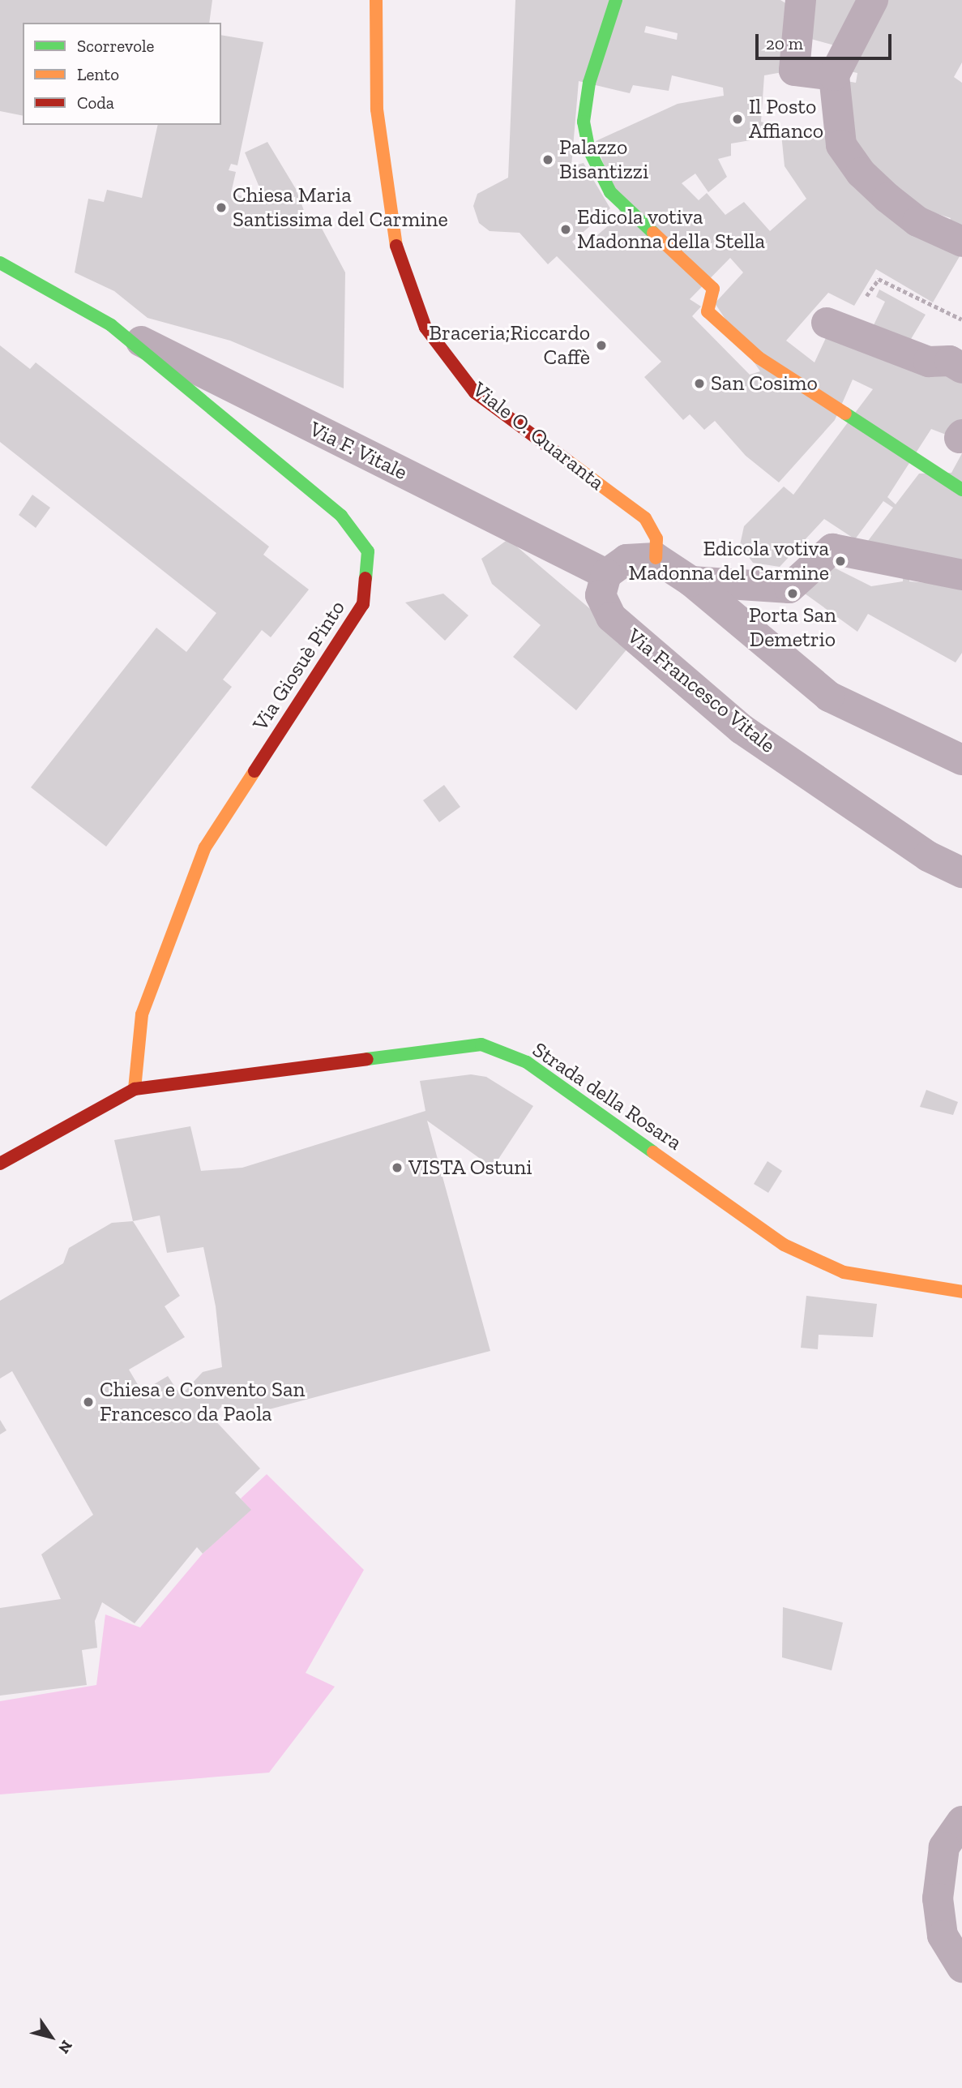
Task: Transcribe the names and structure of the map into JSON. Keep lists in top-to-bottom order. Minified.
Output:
{"streets":{"street":["Viale O. Quaranta","Via F. Vitale","Via Giosuè Pinto","Via Francesco Vitale","Strada della Rosara"]},"crossings":[["Via F. Vitale","Via Giosuè Pinto"],["Via F. Vitale","Via Francesco Vitale"],["Via Giosuè Pinto","Strada della Rosara"]],"places":["Il Posto Affianco","Palazzo Bisantizzi","Chiesa Maria Santissima del Carmine","Edicola votiva Madonna della Stella","Braceria;Riccardo Caffè","San Cosimo","Edicola votiva Madonna del Carmine","Porta San Demetrio","VISTA Ostuni","Chiesa e Convento San Francesco da Paola"],"legend":["Scorrevole","Lento","Coda"],"scale_bar":"20 m","north":"bottom right"}
